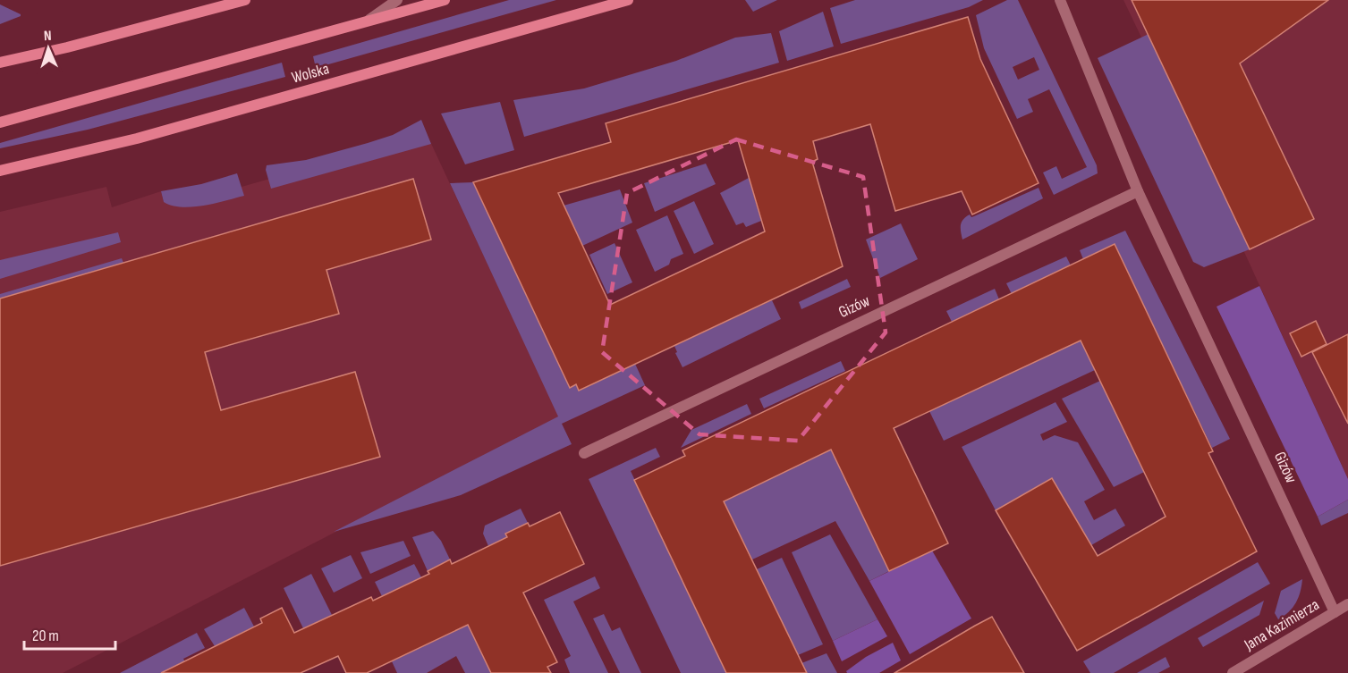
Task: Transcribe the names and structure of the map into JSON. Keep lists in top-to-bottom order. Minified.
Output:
{"streets":{"main road":["Wolska"],"street":["Gizów","Jana Kazimierza"]},"crossings":[["Gizów","Jana Kazimierza"]],"scale_bar":"20 m","north":"top"}
